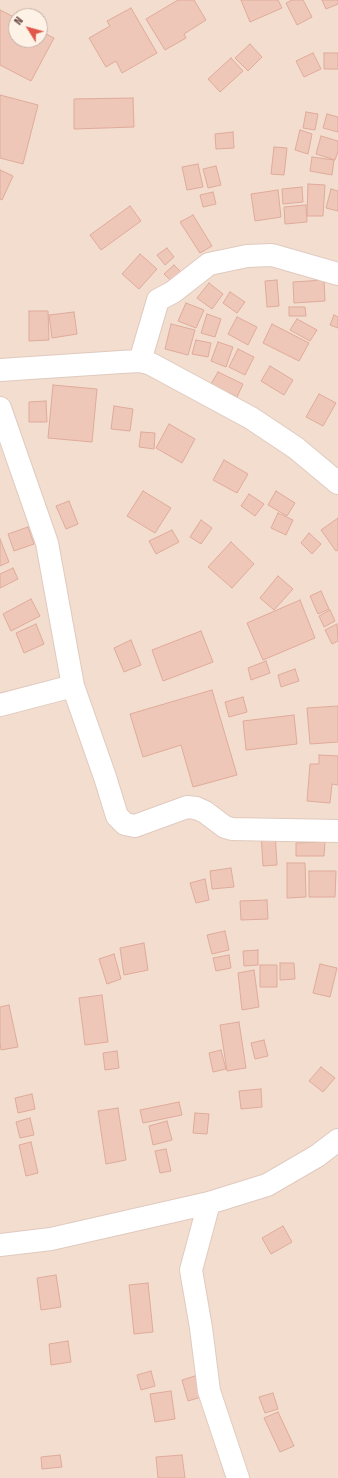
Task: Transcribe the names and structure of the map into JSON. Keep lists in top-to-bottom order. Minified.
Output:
{"north":"top left"}
